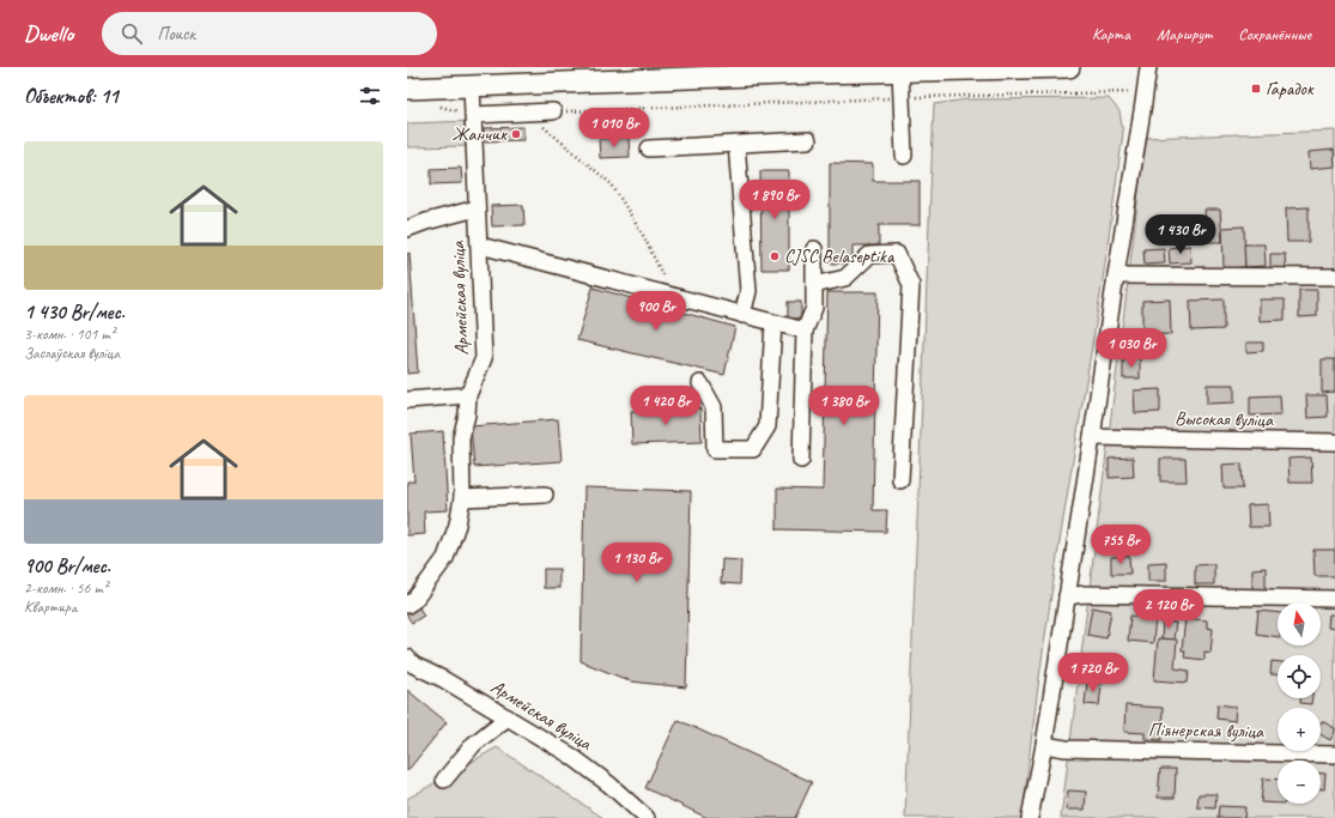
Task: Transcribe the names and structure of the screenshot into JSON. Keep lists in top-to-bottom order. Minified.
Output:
{"streets":{"street":["Армейская вуліца","Высокая вуліца","Піянерская вуліца"]},"places":{"transit":["Гарадок"],"other":["Жанчик","CJSC Belaseptika"]},"north":"top","page":{"header":"Dwello","search":"Поиск","nav":["Карта","Маршрут","Сохранённые"],"heading":"Объектов: 11","price":["1 010 Br","1 890 Br","1 430 Br","900 Br","1 030 Br","1 420 Br","1 380 Br","755 Br","1 130 Br","2 120 Br","1 720 Br"],"list":[{"name":"1 430 Br/мес.","note":"3-комн. · 101 m² · Заслаўская вуліца"},{"name":"900 Br/мес.","note":"2-комн. · 56 m² · Квартира"}],"map_buttons":["+","−"]}}
